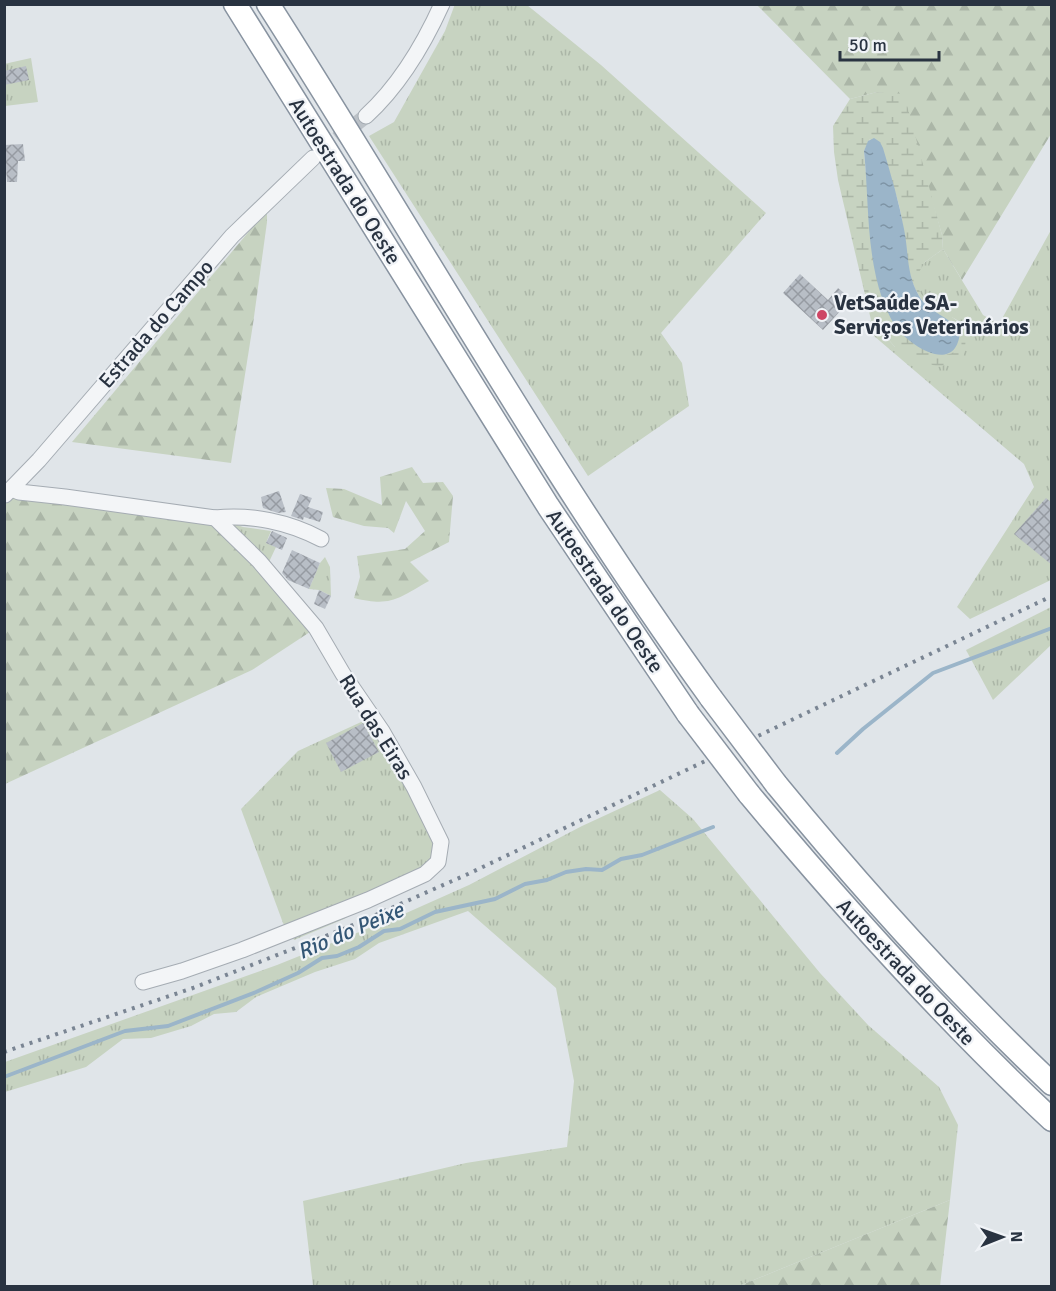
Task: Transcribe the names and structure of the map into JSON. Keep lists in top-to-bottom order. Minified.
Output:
{"streets":{"highway":["Autoestrada do Oeste"],"street":["Estrada do Campo","Rua das Eiras"]},"water":["Rio do Peixe"],"places":["VetSaúde SA- Serviços Veterinários"],"scale_bar":"50 m","north":"right"}
